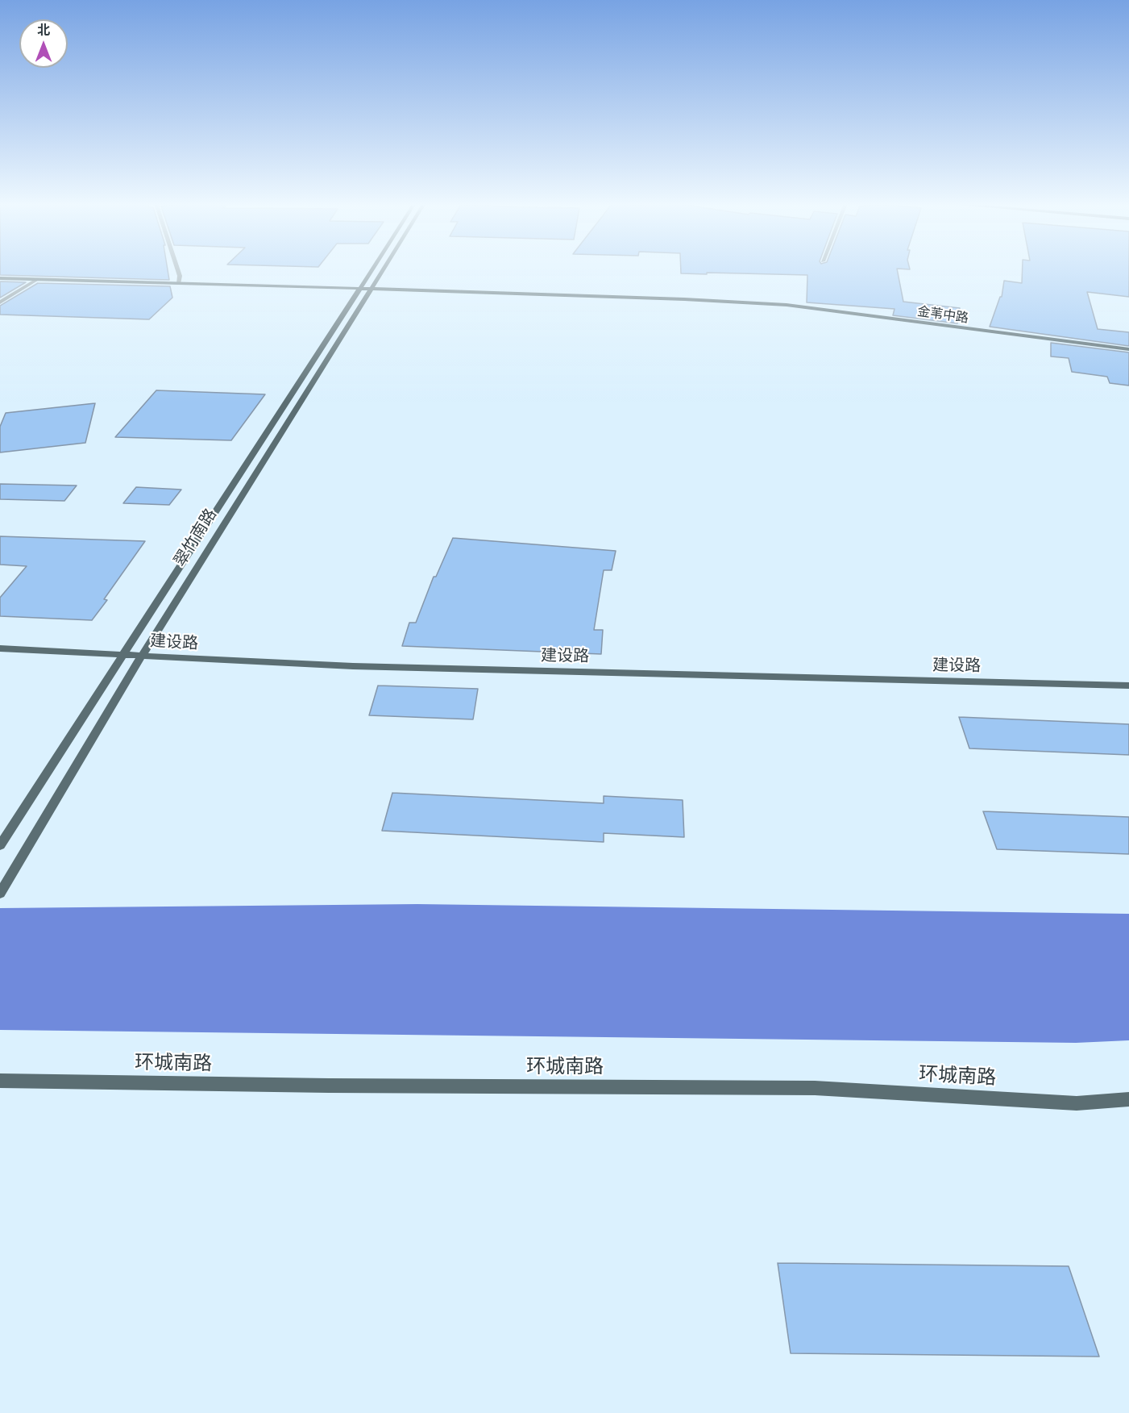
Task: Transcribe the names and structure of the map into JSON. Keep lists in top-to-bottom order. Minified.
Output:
{"streets":{"main road":["金苇中路","翠竹南路","建设路","环城南路"]},"crossings":[["金苇中路","翠竹南路"],["翠竹南路","建设路"]],"north":"top"}
